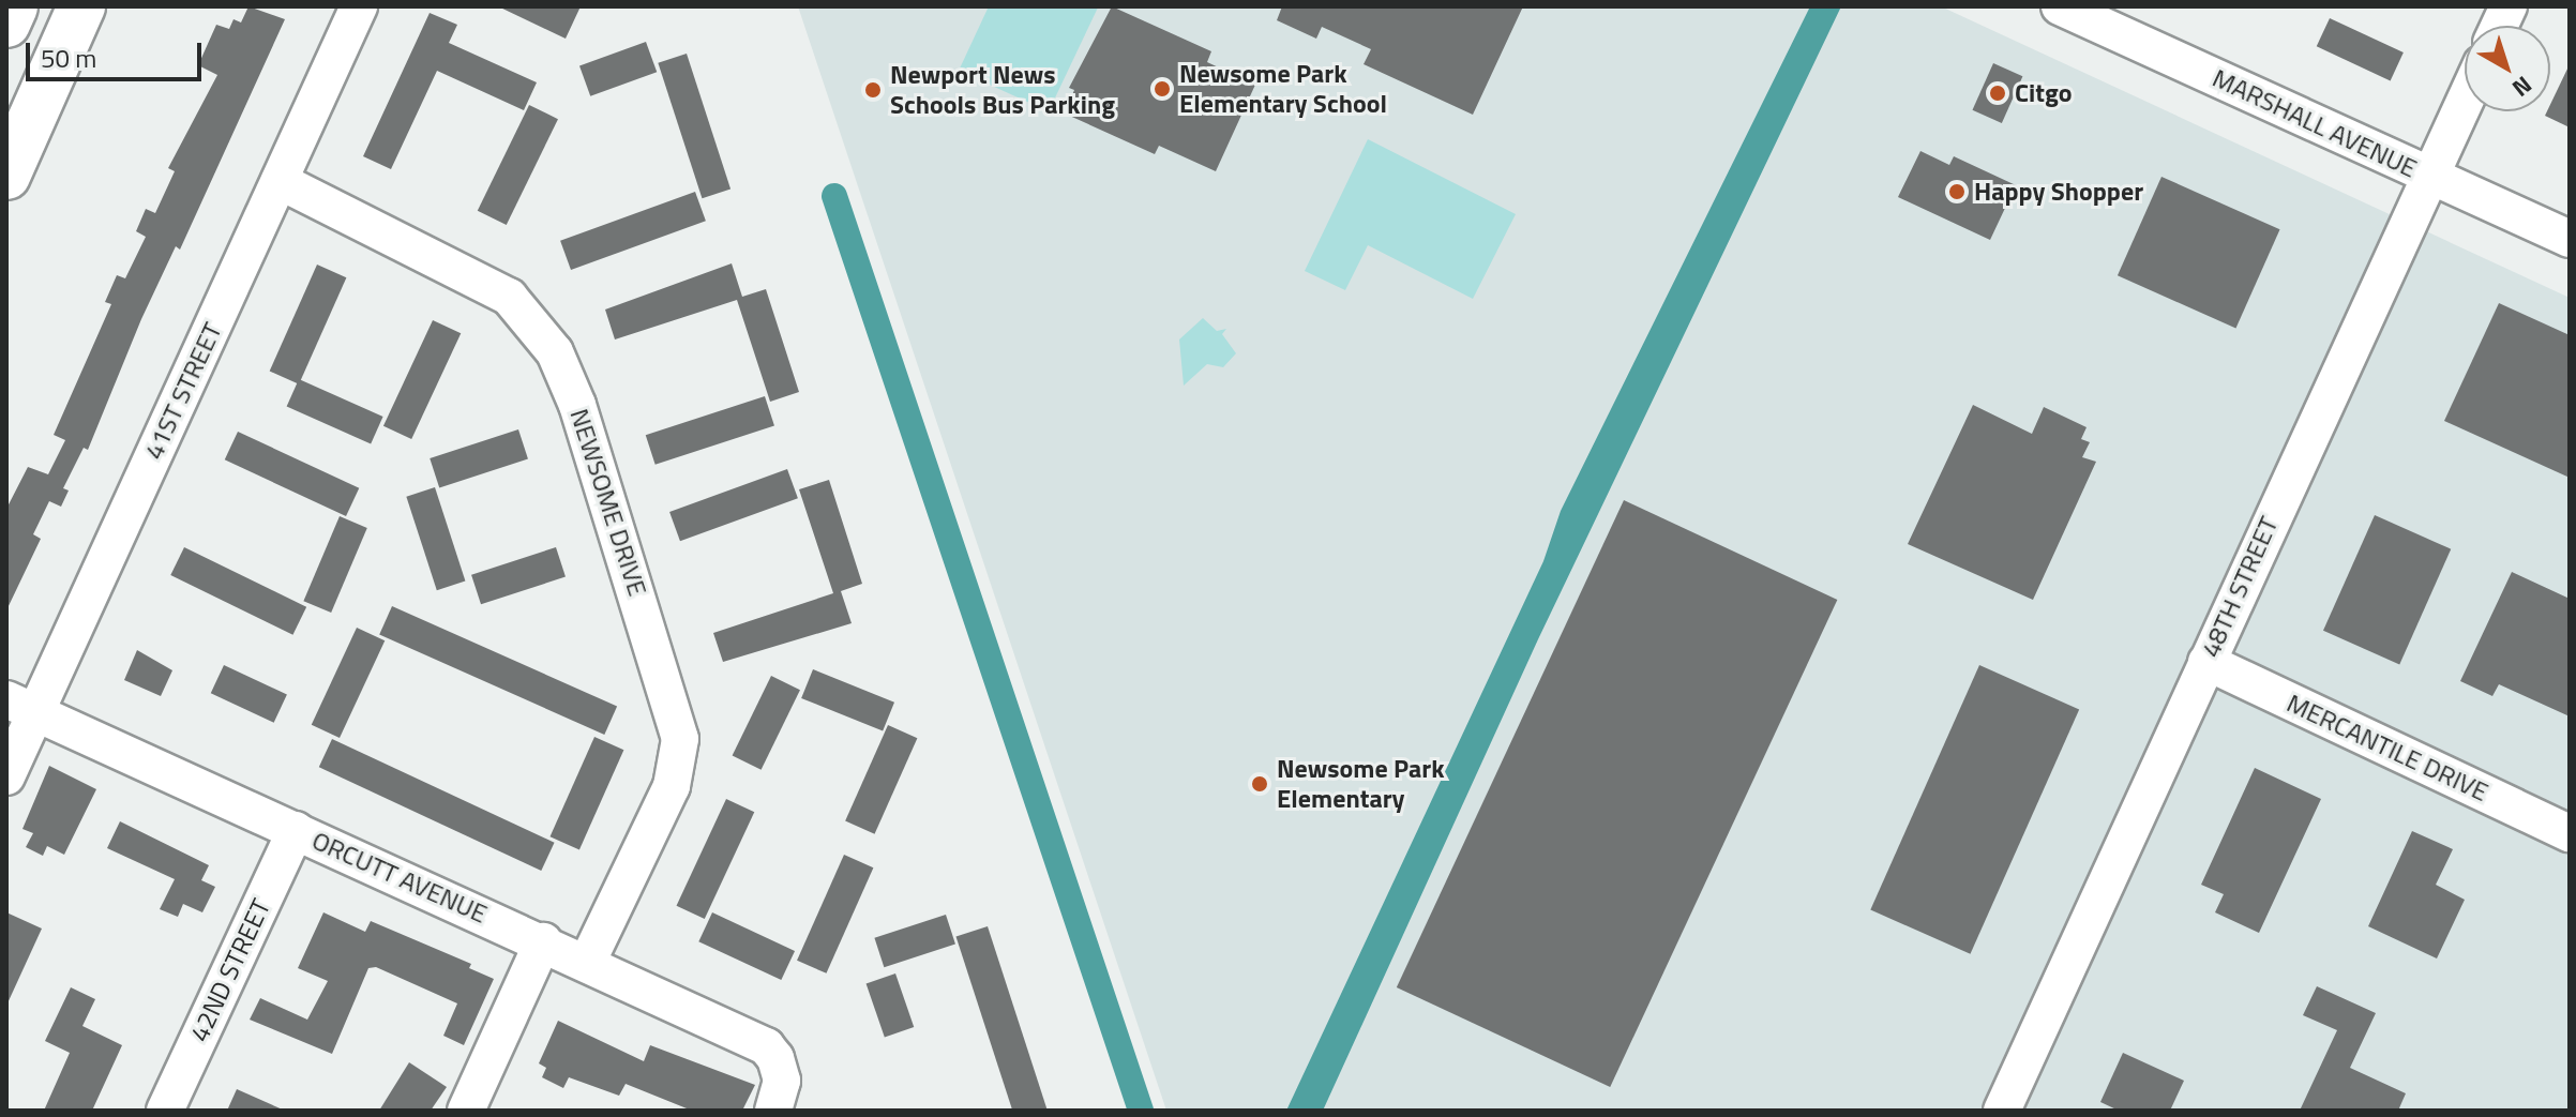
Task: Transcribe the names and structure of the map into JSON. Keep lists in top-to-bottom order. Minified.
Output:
{"streets":{"street":["MARSHALL AVENUE","41ST STREET","NEWSOME DRIVE","48TH STREET","MERCANTILE DRIVE","ORCUTT AVENUE","42ND STREET"]},"crossings":[["MARSHALL AVENUE","48TH STREET"],["41ST STREET","NEWSOME DRIVE"],["41ST STREET","ORCUTT AVENUE"],["NEWSOME DRIVE","ORCUTT AVENUE"],["48TH STREET","MERCANTILE DRIVE"],["ORCUTT AVENUE","42ND STREET"]],"places":["Newsome Park Elementary School","Newport News Schools Bus Parking","Citgo","Happy Shopper","Newsome Park Elementary"],"scale_bar":"50 m","north":"bottom right"}
